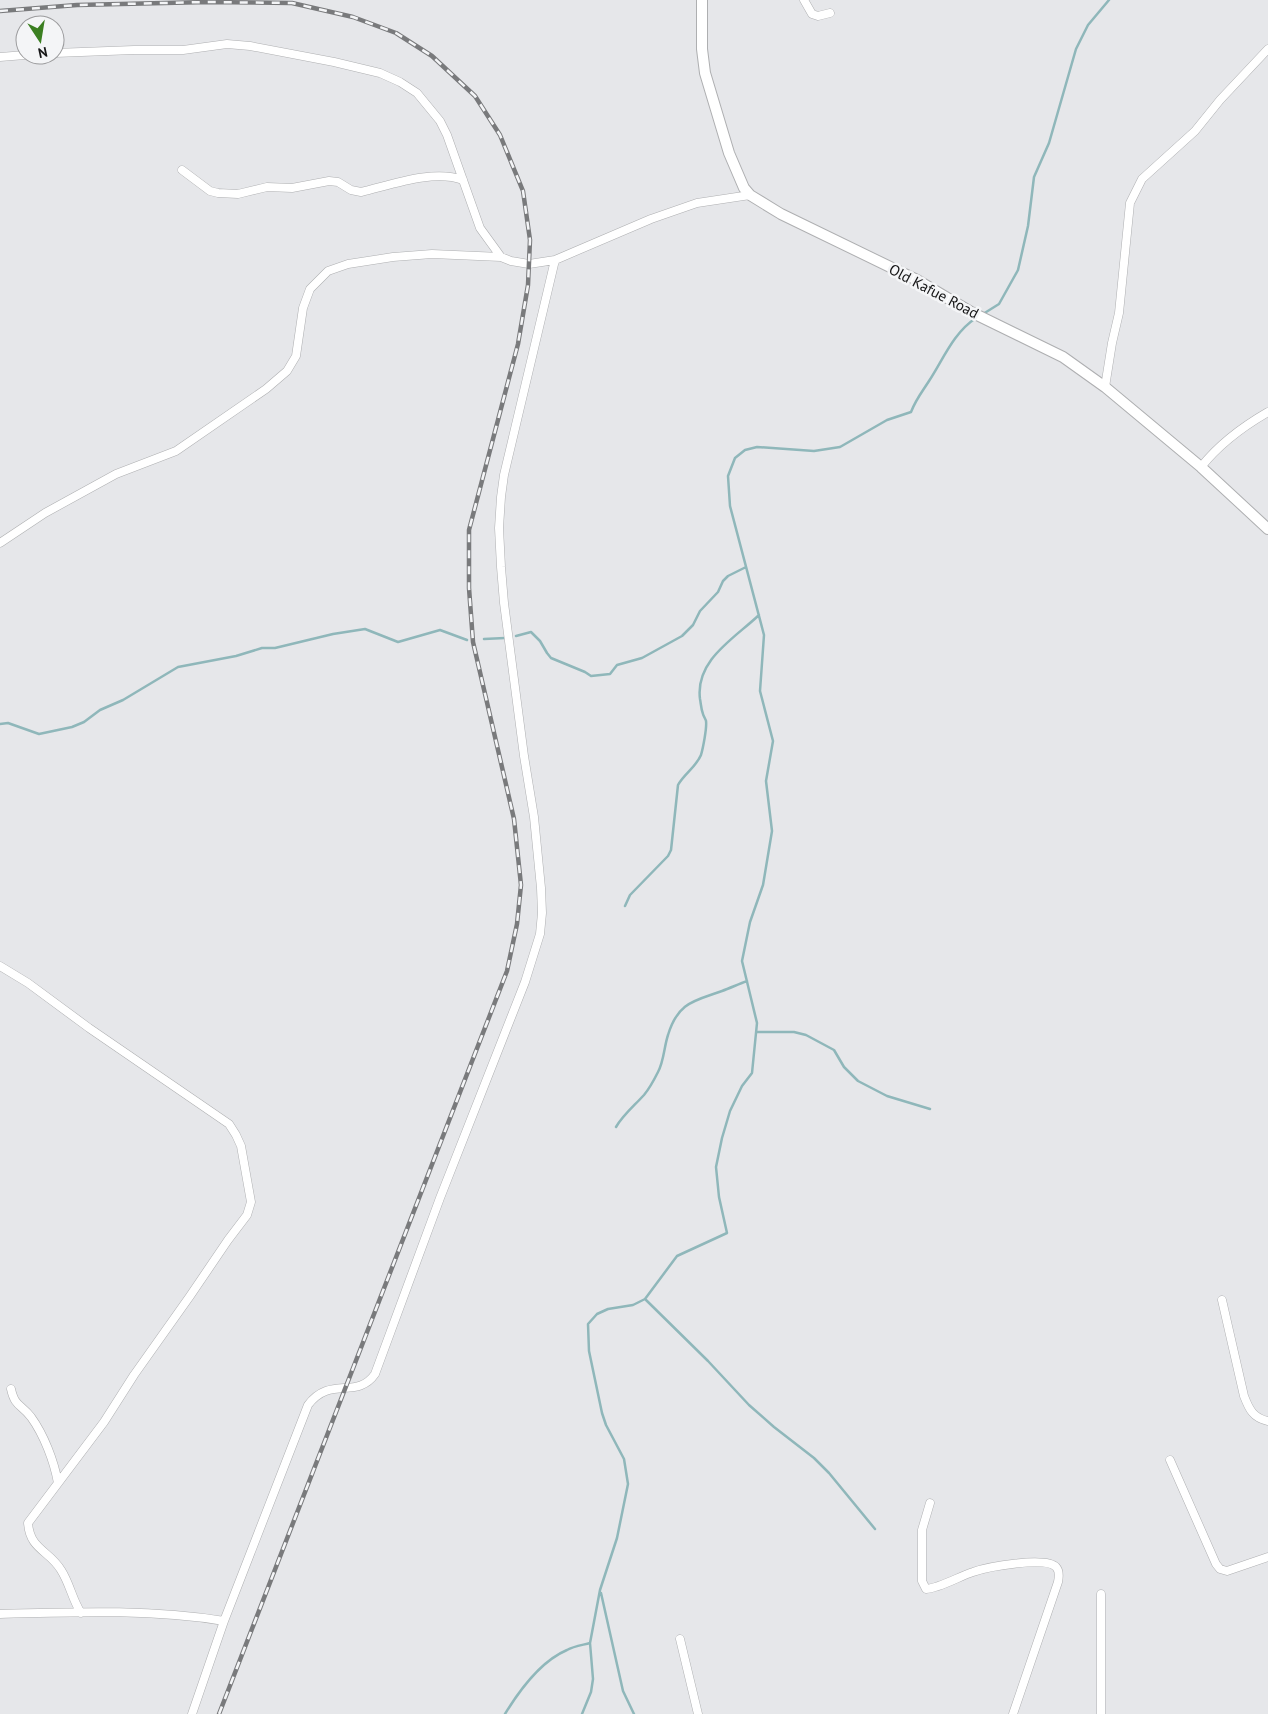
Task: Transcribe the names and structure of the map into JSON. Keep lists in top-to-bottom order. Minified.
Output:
{"streets":{"street":["Old Kafue Road"]},"north":"bottom"}
